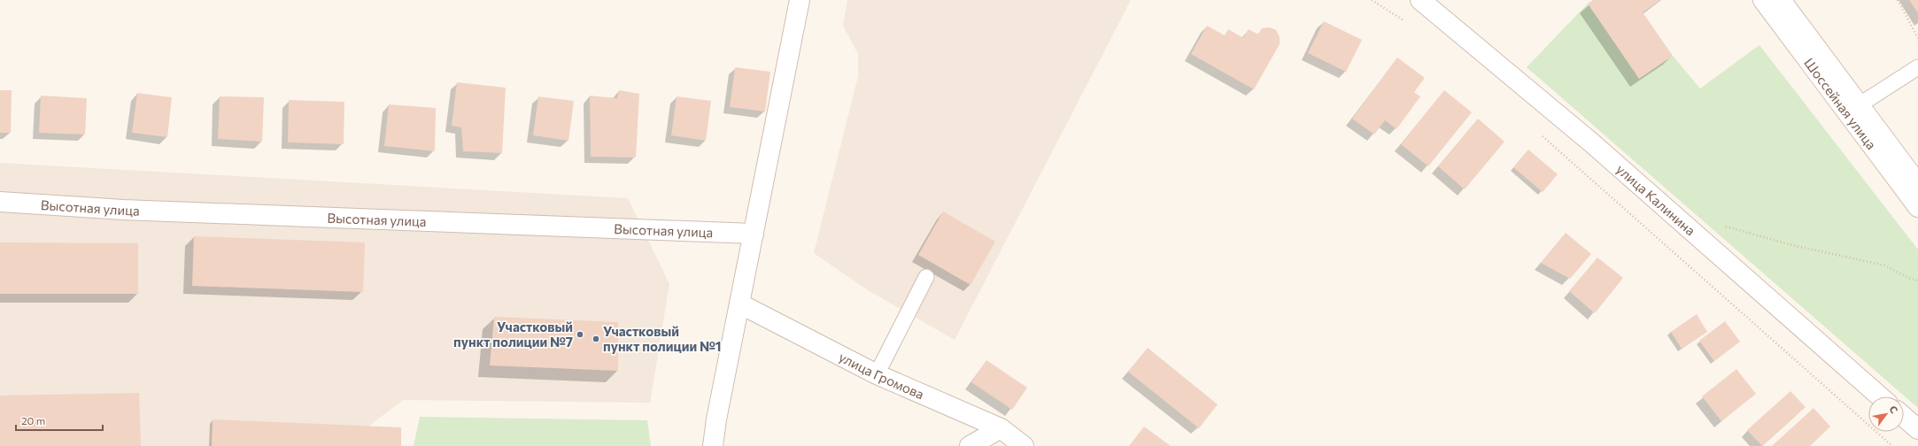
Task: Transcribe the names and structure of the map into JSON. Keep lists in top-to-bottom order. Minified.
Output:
{"streets":{"street":["Шоссейная улица","улица Калинина","Высотная улица","улица Громова"]},"places":["Участковый пункт полиции №7","Участковый пункт полиции №1"],"scale_bar":"20 m","north":"top right"}
